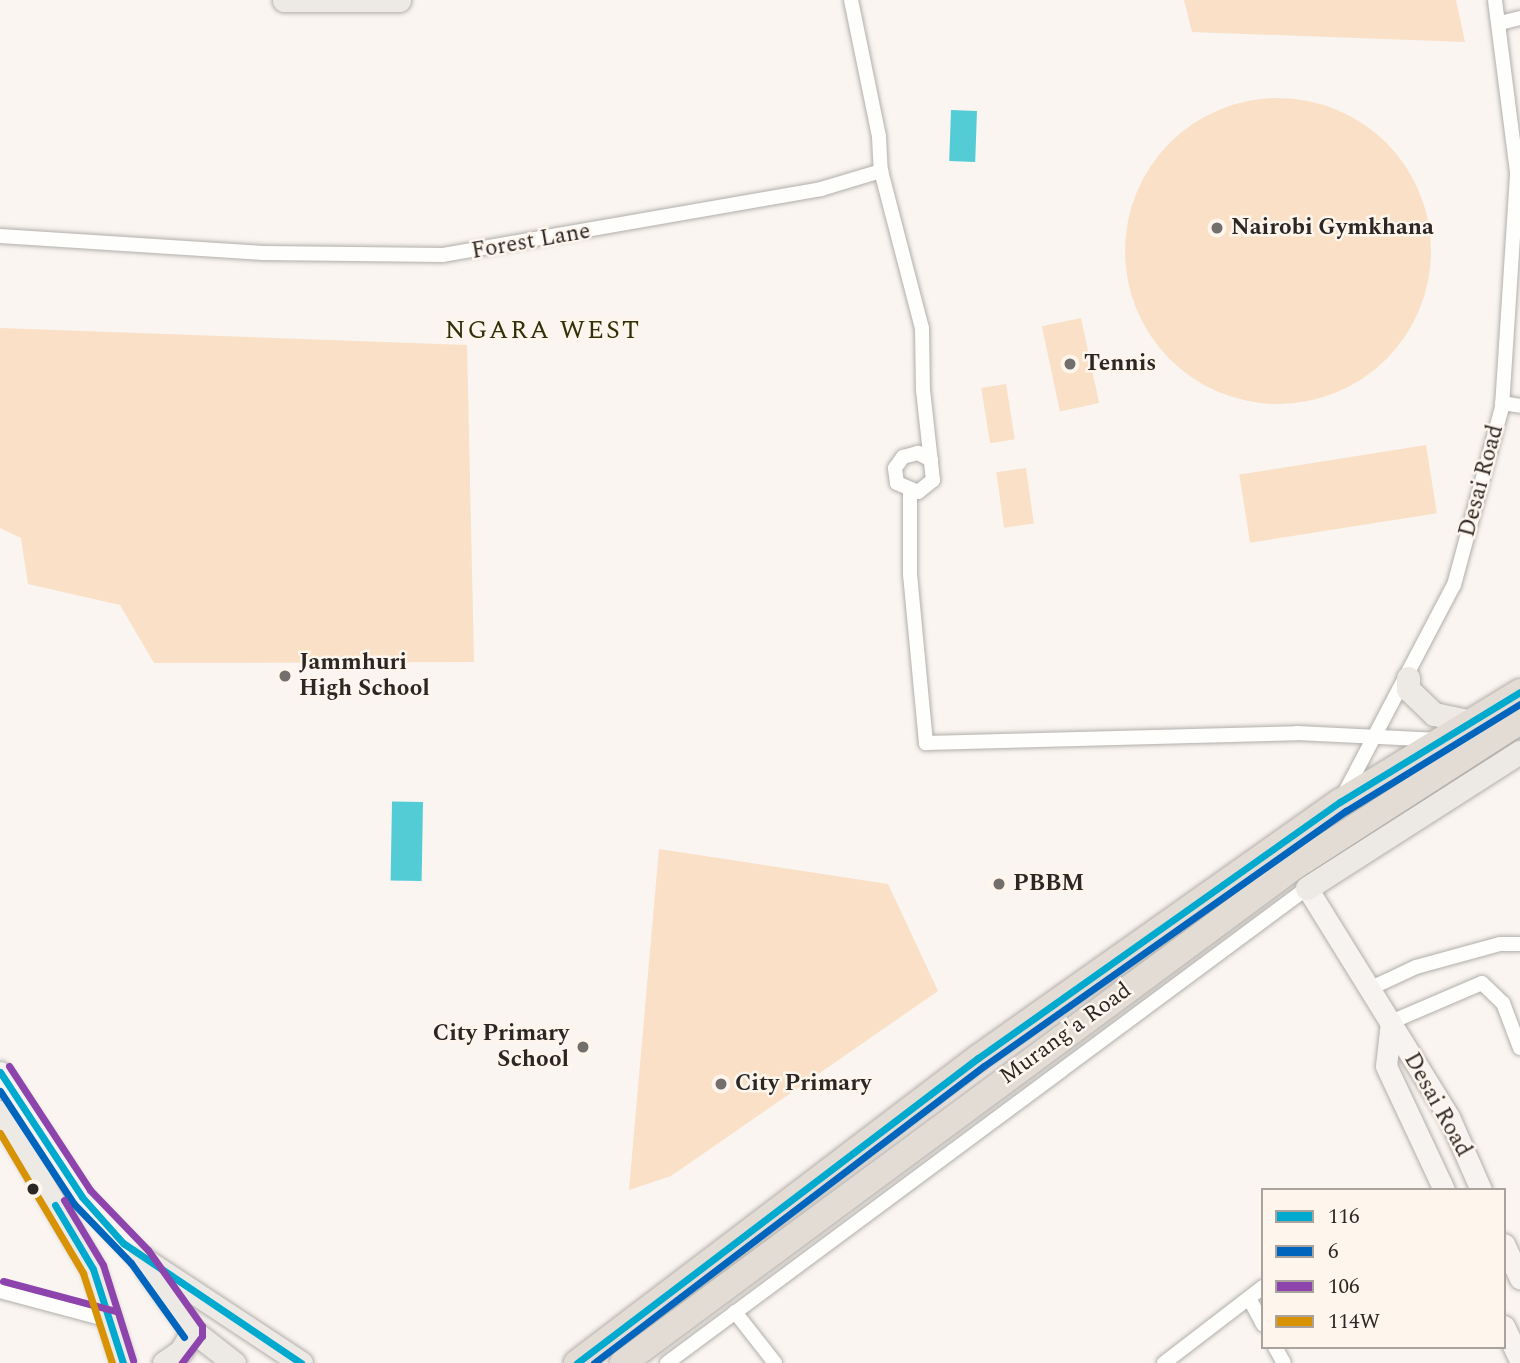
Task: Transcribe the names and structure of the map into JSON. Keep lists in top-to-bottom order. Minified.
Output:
{"streets":{"highway":["Murang'a Road"],"main road":["Desai Road"],"street":["Forest Lane"]},"crossings":[["Desai Road","Murang'a Road"]],"districts":["NGARA WEST"],"places":["Nairobi Gymkhana","Tennis","Jammhuri High School","PBBM","City Primary School","City Primary"],"lines":["transit line 116","transit line 6","transit line 106","transit line 114W"],"legend":["116","6","106","114W"]}
